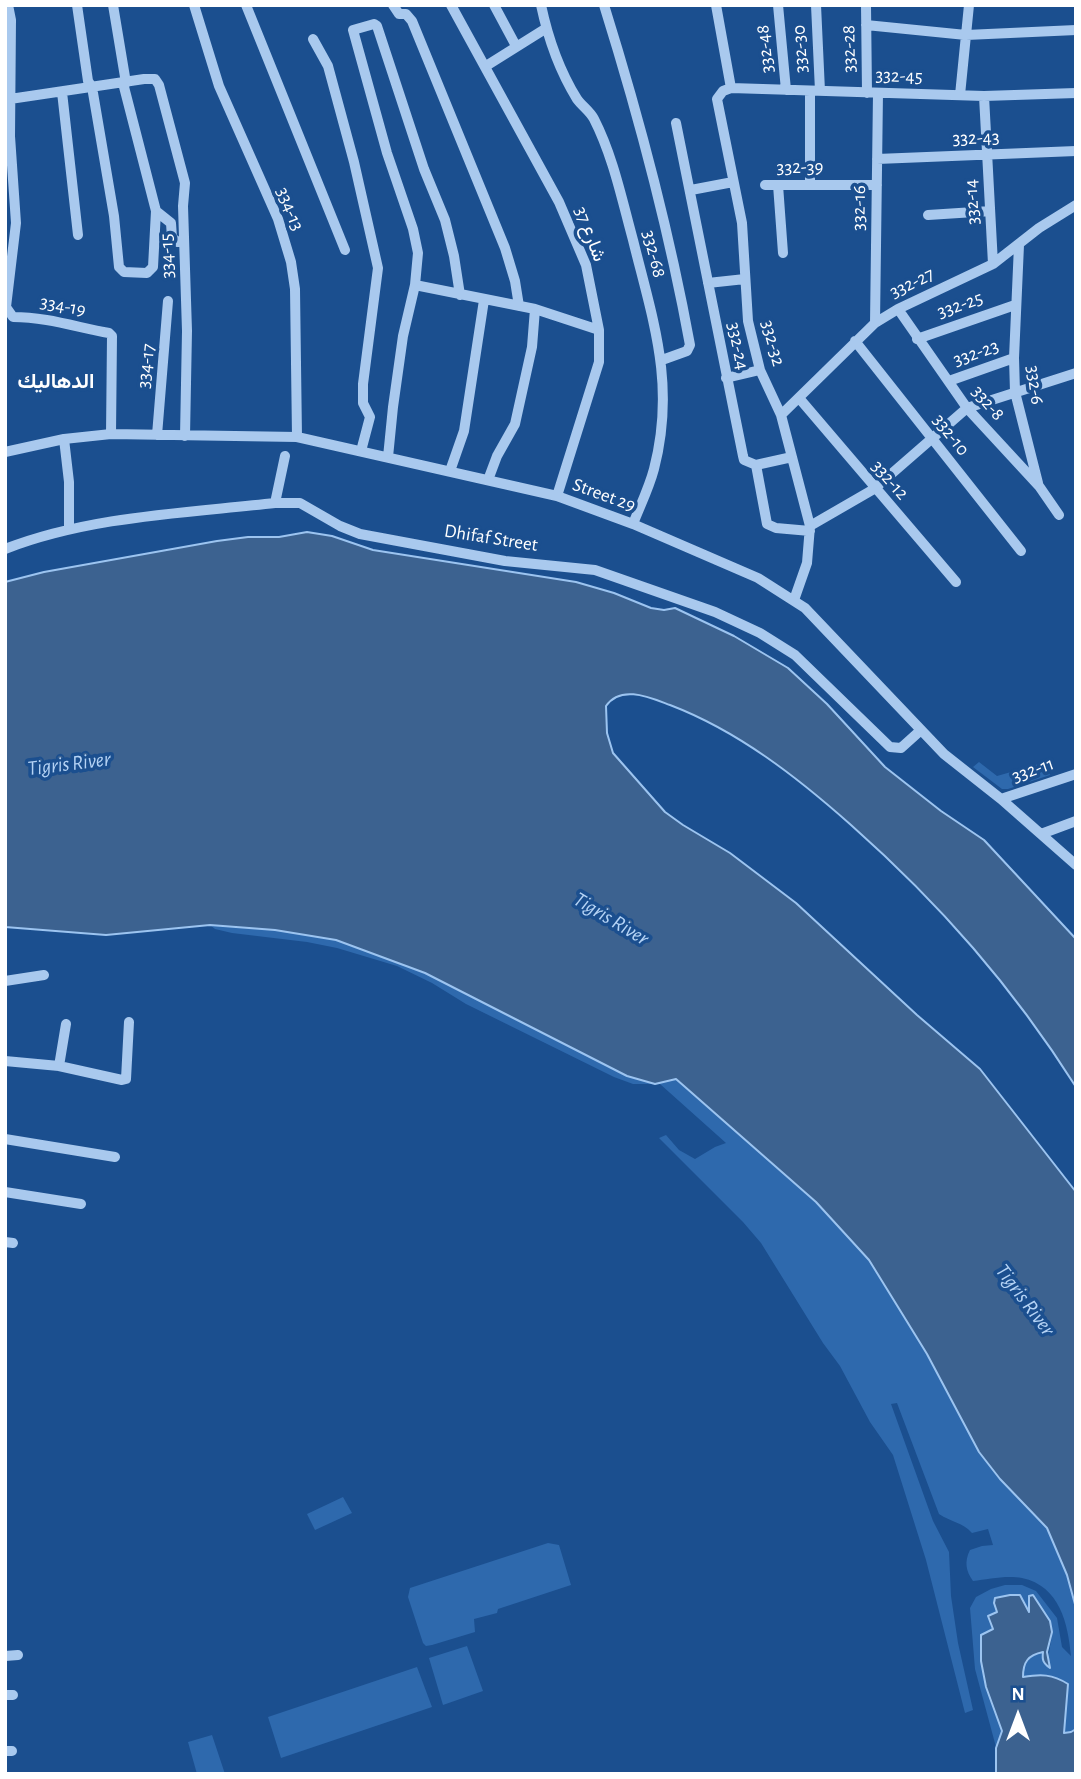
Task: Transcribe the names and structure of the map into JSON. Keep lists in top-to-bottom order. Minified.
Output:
{"streets":{"street":["332-48","332-30","332-28","332-45","332-43","332-39","332-14","332-16","334-13","شارع 37","332-68","334-15","332-27","332-25","334-19","332-32","332-24","332-23","334-17","332-6","332-8","332-10","332-12","Street 29","Dhifaf Street","332-11"]},"crossings":[["332-48","332-45"],["332-30","332-45"],["332-30","332-39"],["332-28","332-45"],["332-28","332-16"],["332-45","332-14"],["332-45","332-16"],["332-45","332-32"],["332-43","332-14"],["332-43","332-16"],["332-39","332-16"],["332-14","332-27"],["332-16","332-27"],["334-13","Street 29"],["شارع 37","Street 29"],["332-68","Street 29"],["334-15","Street 29"],["332-27","332-32"],["332-27","332-6"],["332-27","332-8"],["332-27","332-10"],["332-27","332-12"],["332-25","332-6"],["332-25","332-8"],["334-19","Street 29"],["332-32","332-24"],["332-32","Street 29"],["332-23","332-6"],["332-23","332-8"],["334-17","Street 29"],["332-6","332-8"],["Street 29","Dhifaf Street"],["Street 29","332-11"]],"districts":["الدهاليك"],"water":["Tigris River"],"north":"top"}
